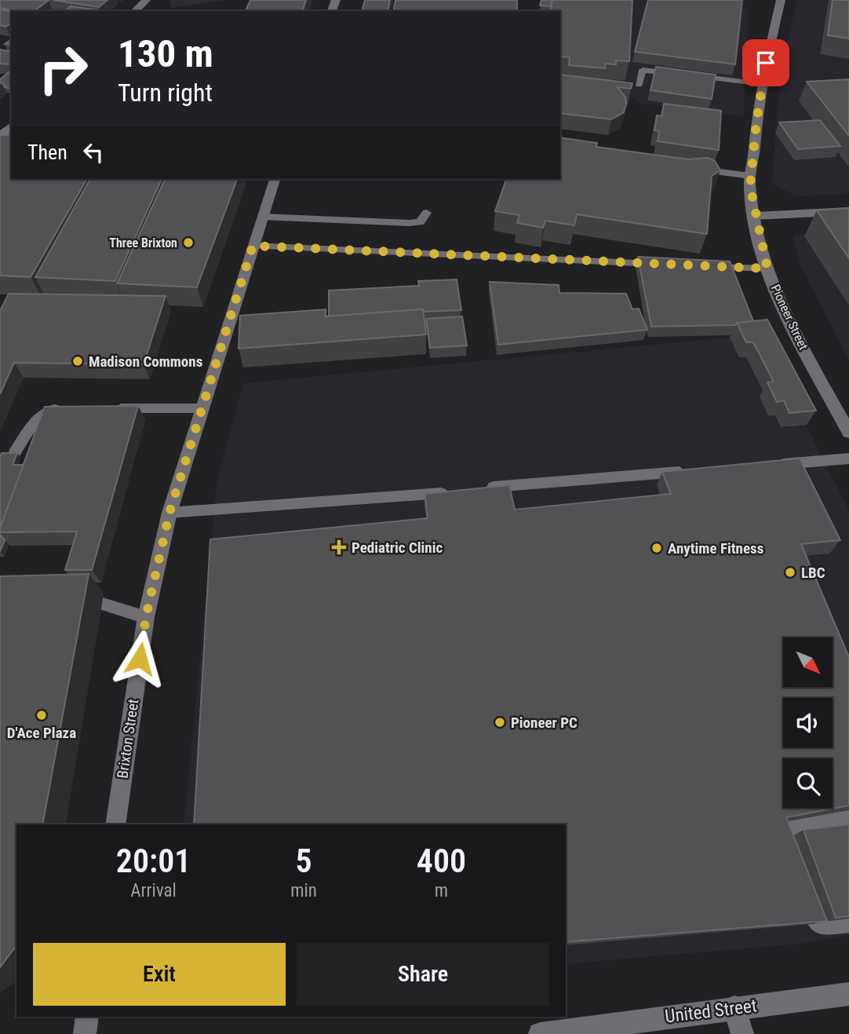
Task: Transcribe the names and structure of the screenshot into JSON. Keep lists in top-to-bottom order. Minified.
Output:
{"streets":{"street":["Pioneer Street","Brixton Street","United Street"]},"places":{"other":["Three Brixton","Madison Commons","Anytime Fitness","LBC","D'Ace Plaza","Pioneer PC"],"health":["Pediatric Clinic"]},"north":"bottom right","page":{"turn":["130 m","Turn right"],"then":"Then","eta":["20:01","Arrival","5","min","400","m"],"buttons":["Exit","Share"]}}
